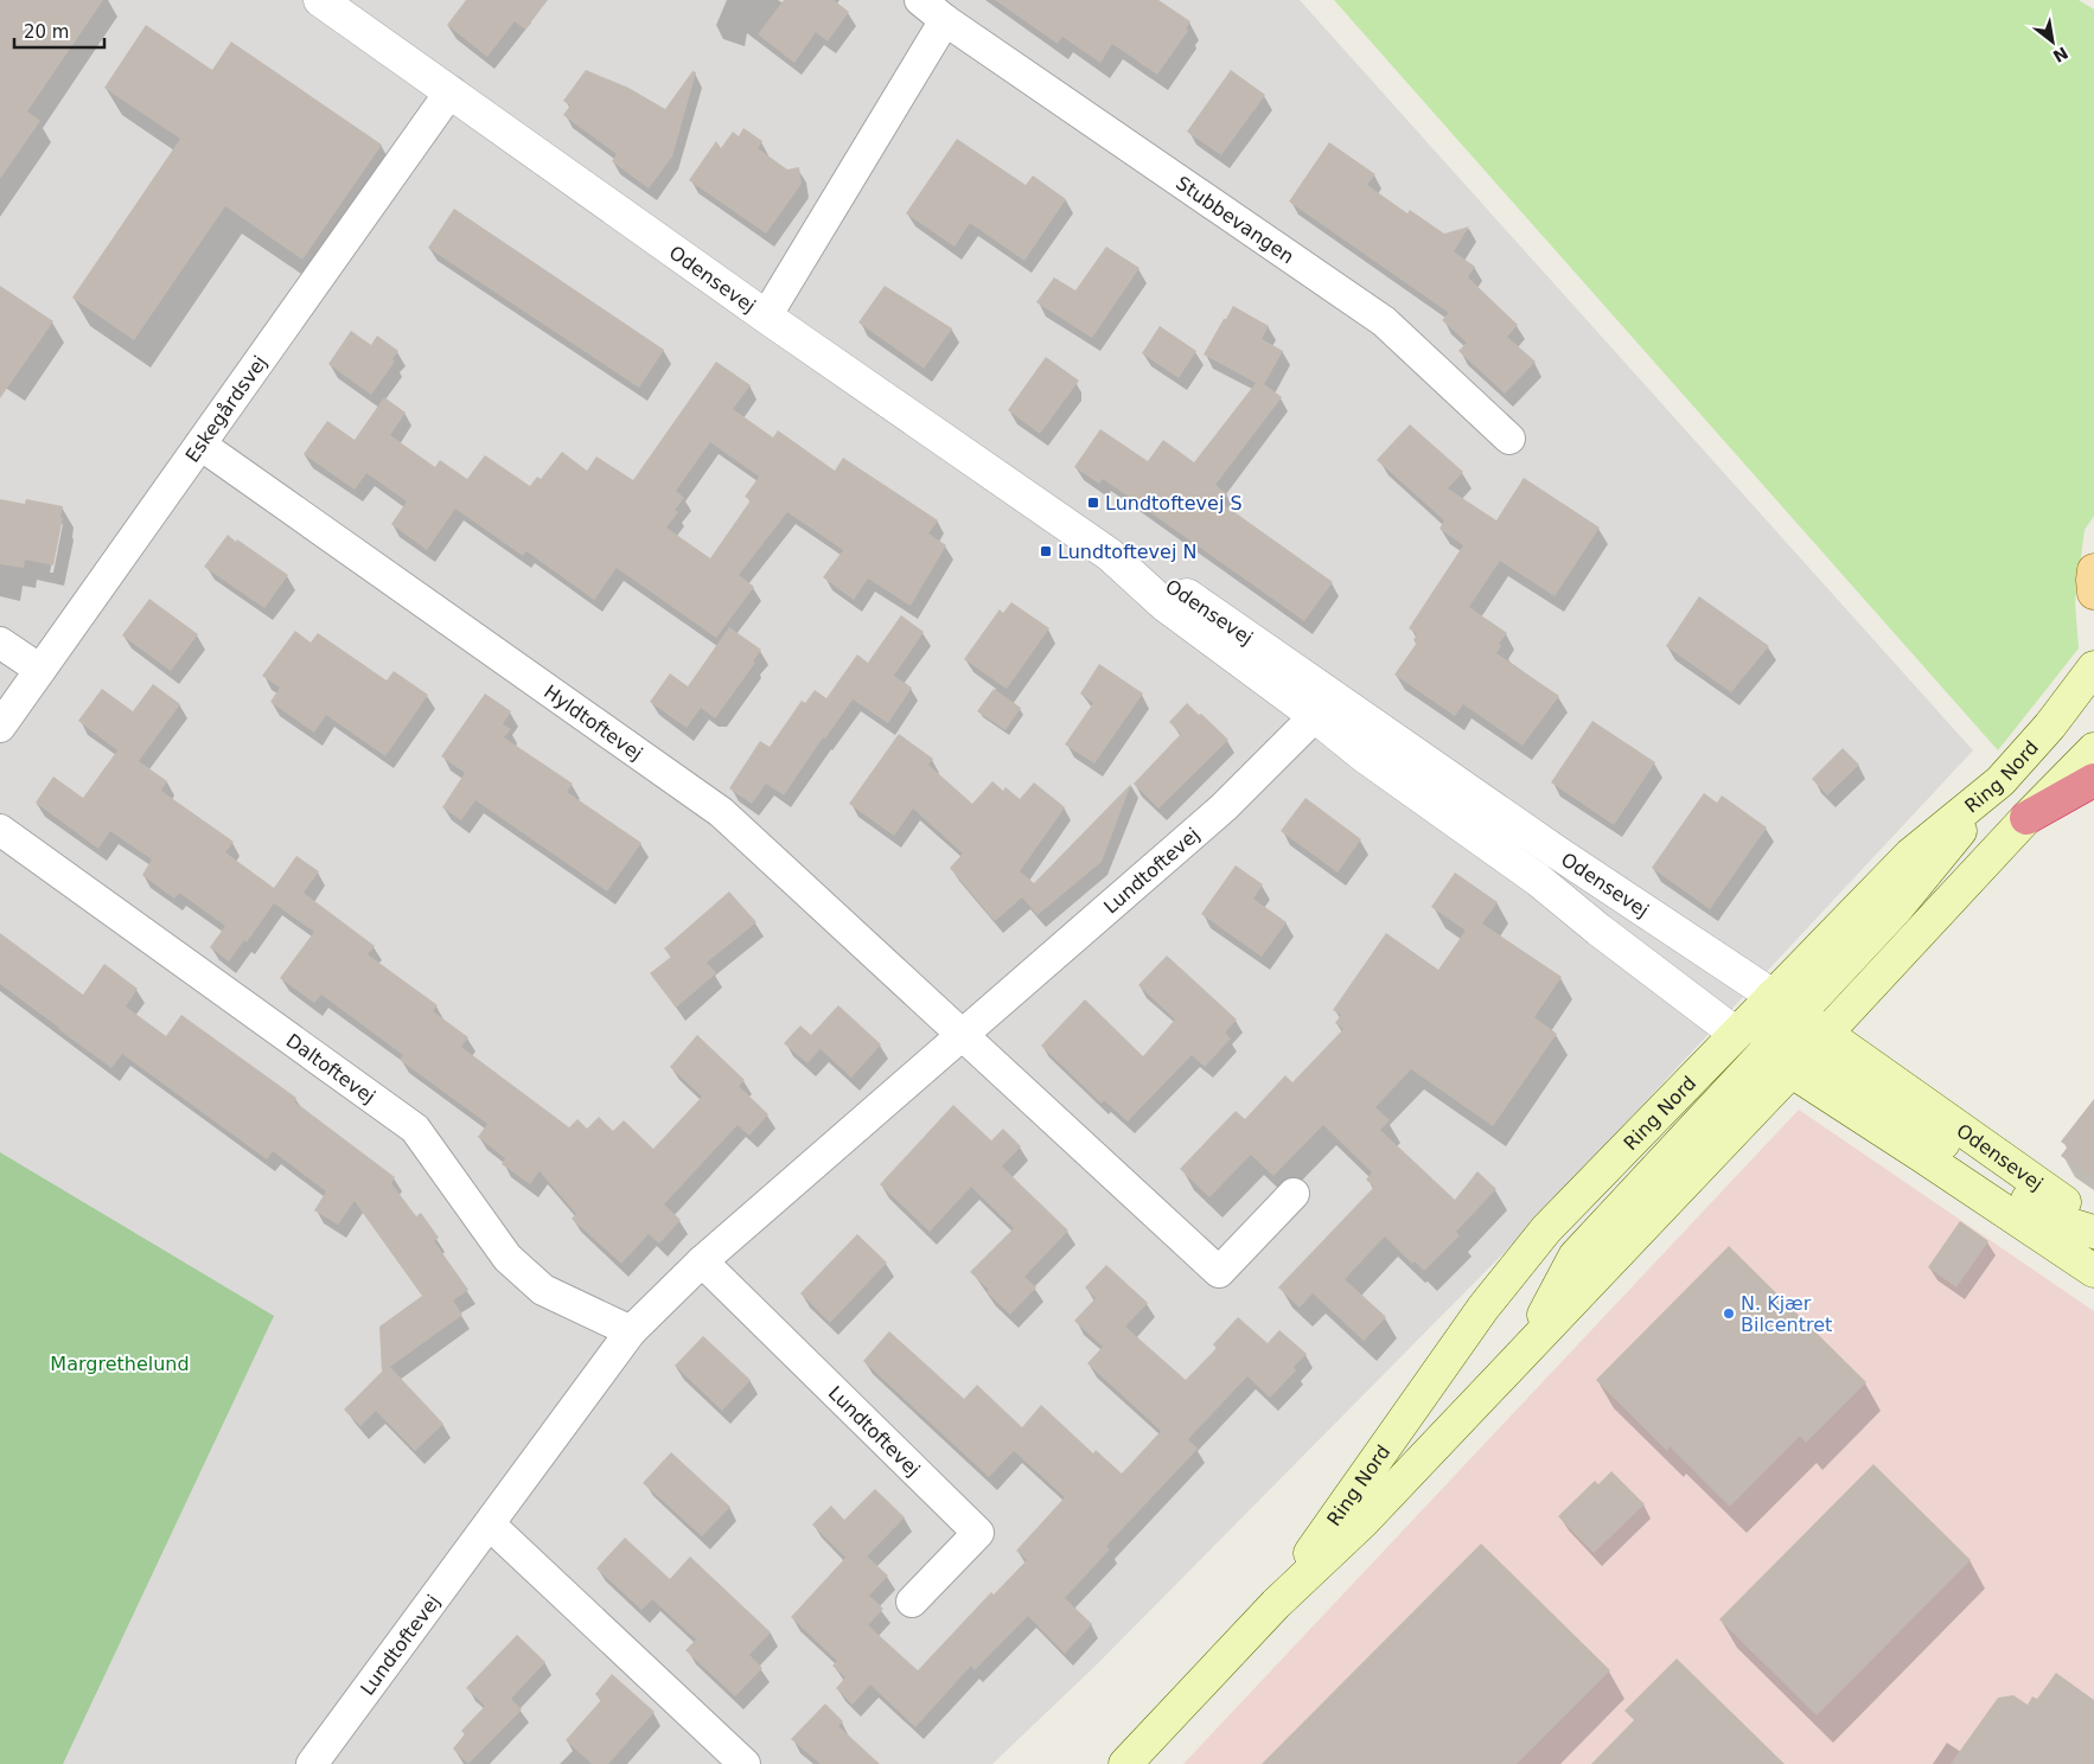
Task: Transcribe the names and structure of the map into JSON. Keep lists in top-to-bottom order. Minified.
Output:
{"streets":{"main road":["Odensevej","Ring Nord"],"street":["Stubbevangen","Eskegårdsvej","Hyldtoftevej","Lundtoftevej","Daltoftevej"]},"crossings":[["Odensevej","Eskegårdsvej"],["Odensevej","Ring Nord"],["Odensevej","Lundtoftevej"],["Eskegårdsvej","Hyldtoftevej"],["Hyldtoftevej","Lundtoftevej"],["Lundtoftevej","Daltoftevej"]],"parks":["Margrethelund"],"places":{"transit":["Lundtoftevej S","Lundtoftevej N"],"other":["N. Kjær Bilcentret"]},"scale_bar":"20 m","north":"bottom right"}
